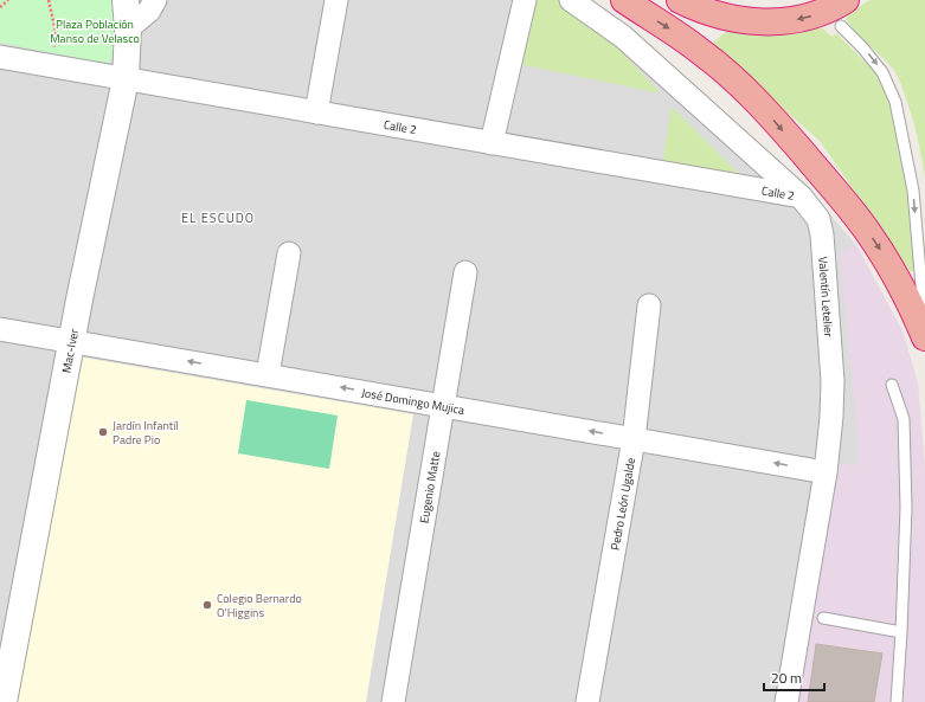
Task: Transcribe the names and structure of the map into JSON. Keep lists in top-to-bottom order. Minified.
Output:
{"streets":{"street":["Calle 2","Valentín Letelier","Mac-Iver","José Domingo Mujica","Eugenio Matte","Pedro León Ugalde"]},"crossings":[["Calle 2","Valentín Letelier"],["Calle 2","Mac-Iver"],["Valentín Letelier","José Domingo Mujica"],["Mac-Iver","José Domingo Mujica"],["José Domingo Mujica","Eugenio Matte"],["José Domingo Mujica","Pedro León Ugalde"]],"one_way":["José Domingo Mujica"],"districts":["EL ESCUDO"],"parks":["Plaza Población Manso de Velasco"],"places":["Jardín Infantíl Padre Pio","Colegio Bernardo O'Higgins"],"scale_bar":"20 m"}
